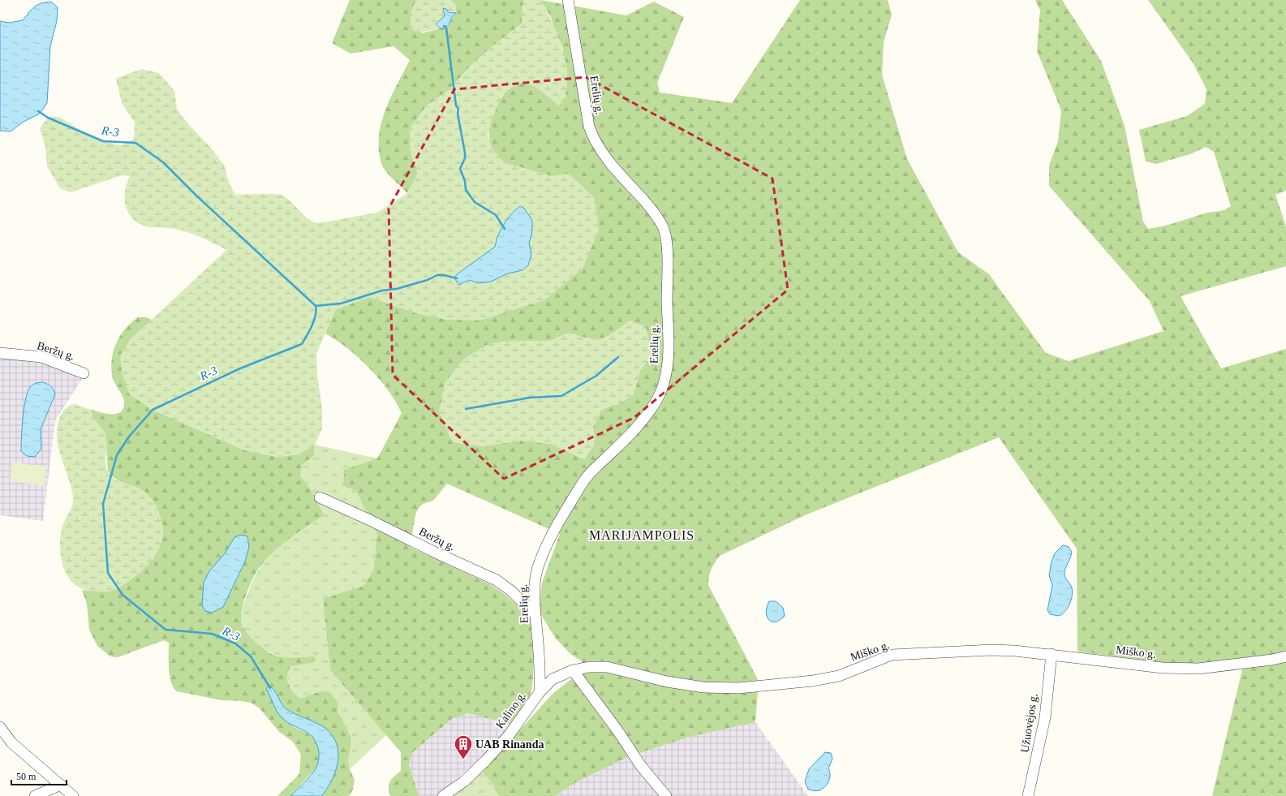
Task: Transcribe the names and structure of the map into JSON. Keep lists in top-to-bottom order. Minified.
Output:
{"streets":{"street":["Erelių g.","Beržų g.","Miško g.","Kalino g.","Užuovėjos g."]},"crossings":[["Erelių g.","Beržų g."],["Erelių g.","Kalino g."],["Miško g.","Kalino g."],["Miško g.","Užuovėjos g."]],"districts":["MARIJAMPOLIS"],"water":["R-3"],"places":{"building":["UAB Rinanda"]},"scale_bar":"50 m"}
